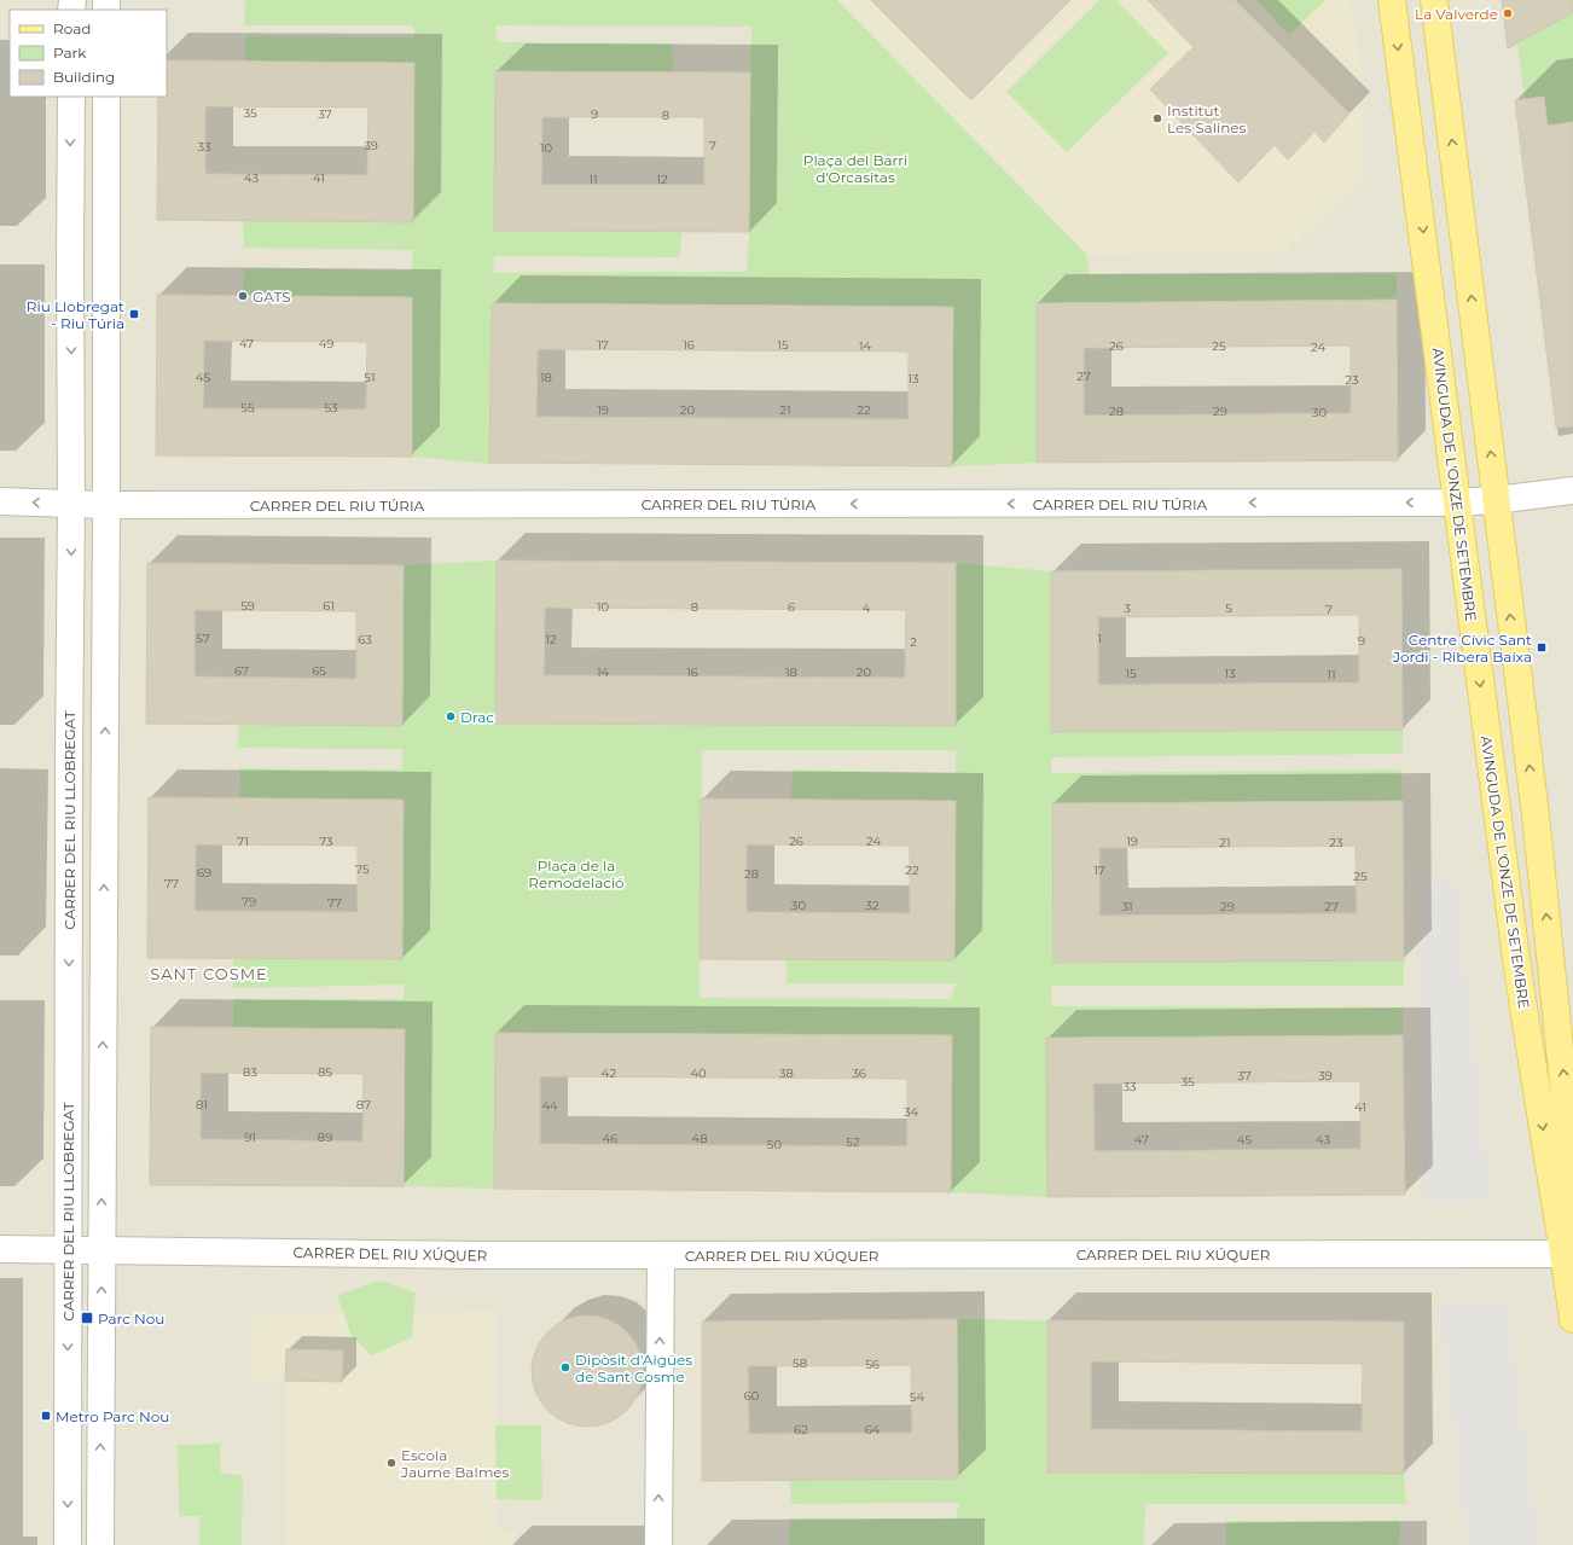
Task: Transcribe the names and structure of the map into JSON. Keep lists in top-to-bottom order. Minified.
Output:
{"streets":{"main road":["AVINGUDA DE L'ONZE DE SETEMBRE"],"street":["CARRER DEL RIU TÚRIA","CARRER DEL RIU LLOBREGAT","CARRER DEL RIU XÚQUER"]},"crossings":[["AVINGUDA DE L'ONZE DE SETEMBRE","CARRER DEL RIU TÚRIA"],["AVINGUDA DE L'ONZE DE SETEMBRE","CARRER DEL RIU XÚQUER"],["CARRER DEL RIU TÚRIA","CARRER DEL RIU LLOBREGAT"],["CARRER DEL RIU LLOBREGAT","CARRER DEL RIU XÚQUER"]],"one_way":["CARRER DEL RIU TÚRIA"],"districts":["SANT COSME"],"parks":["Plaça del Barri d'Orcasitas","Plaça de la Remodelació"],"places":{"other":["La Valverde","Institut Les Salines","GATS","Drac","Dipòsit d'Aigües de Sant Cosme","Escola Jaume Balmes"],"transit":["Riu Llobregat - Riu Túria","Centre Cívic Sant Jordi - Ribera Baixa","Parc Nou","Metro Parc Nou"]},"house_numbers":["35","37","9","8","39","7","33","10","43","41","11","12","47","49","17","16","15","14","26","25","24","27","45","51","18","13","23","55","53","19","20","21","22","28","29","30","59","61","10","8","6","4","3","5","7","57","1","63","12","9","2","67","65","14","16","18","20","15","13","11","71","73","26","24","19","21","23","75","22","17","69","28","25","77","79","77","30","32","31","29","27","83","85","42","40","38","36","37","39","35","33","81","87","44","41","34","91","89","46","48","47","45","43","52","50","58","56","60","54","62","64"],"legend":["Road","Park","Building"]}
